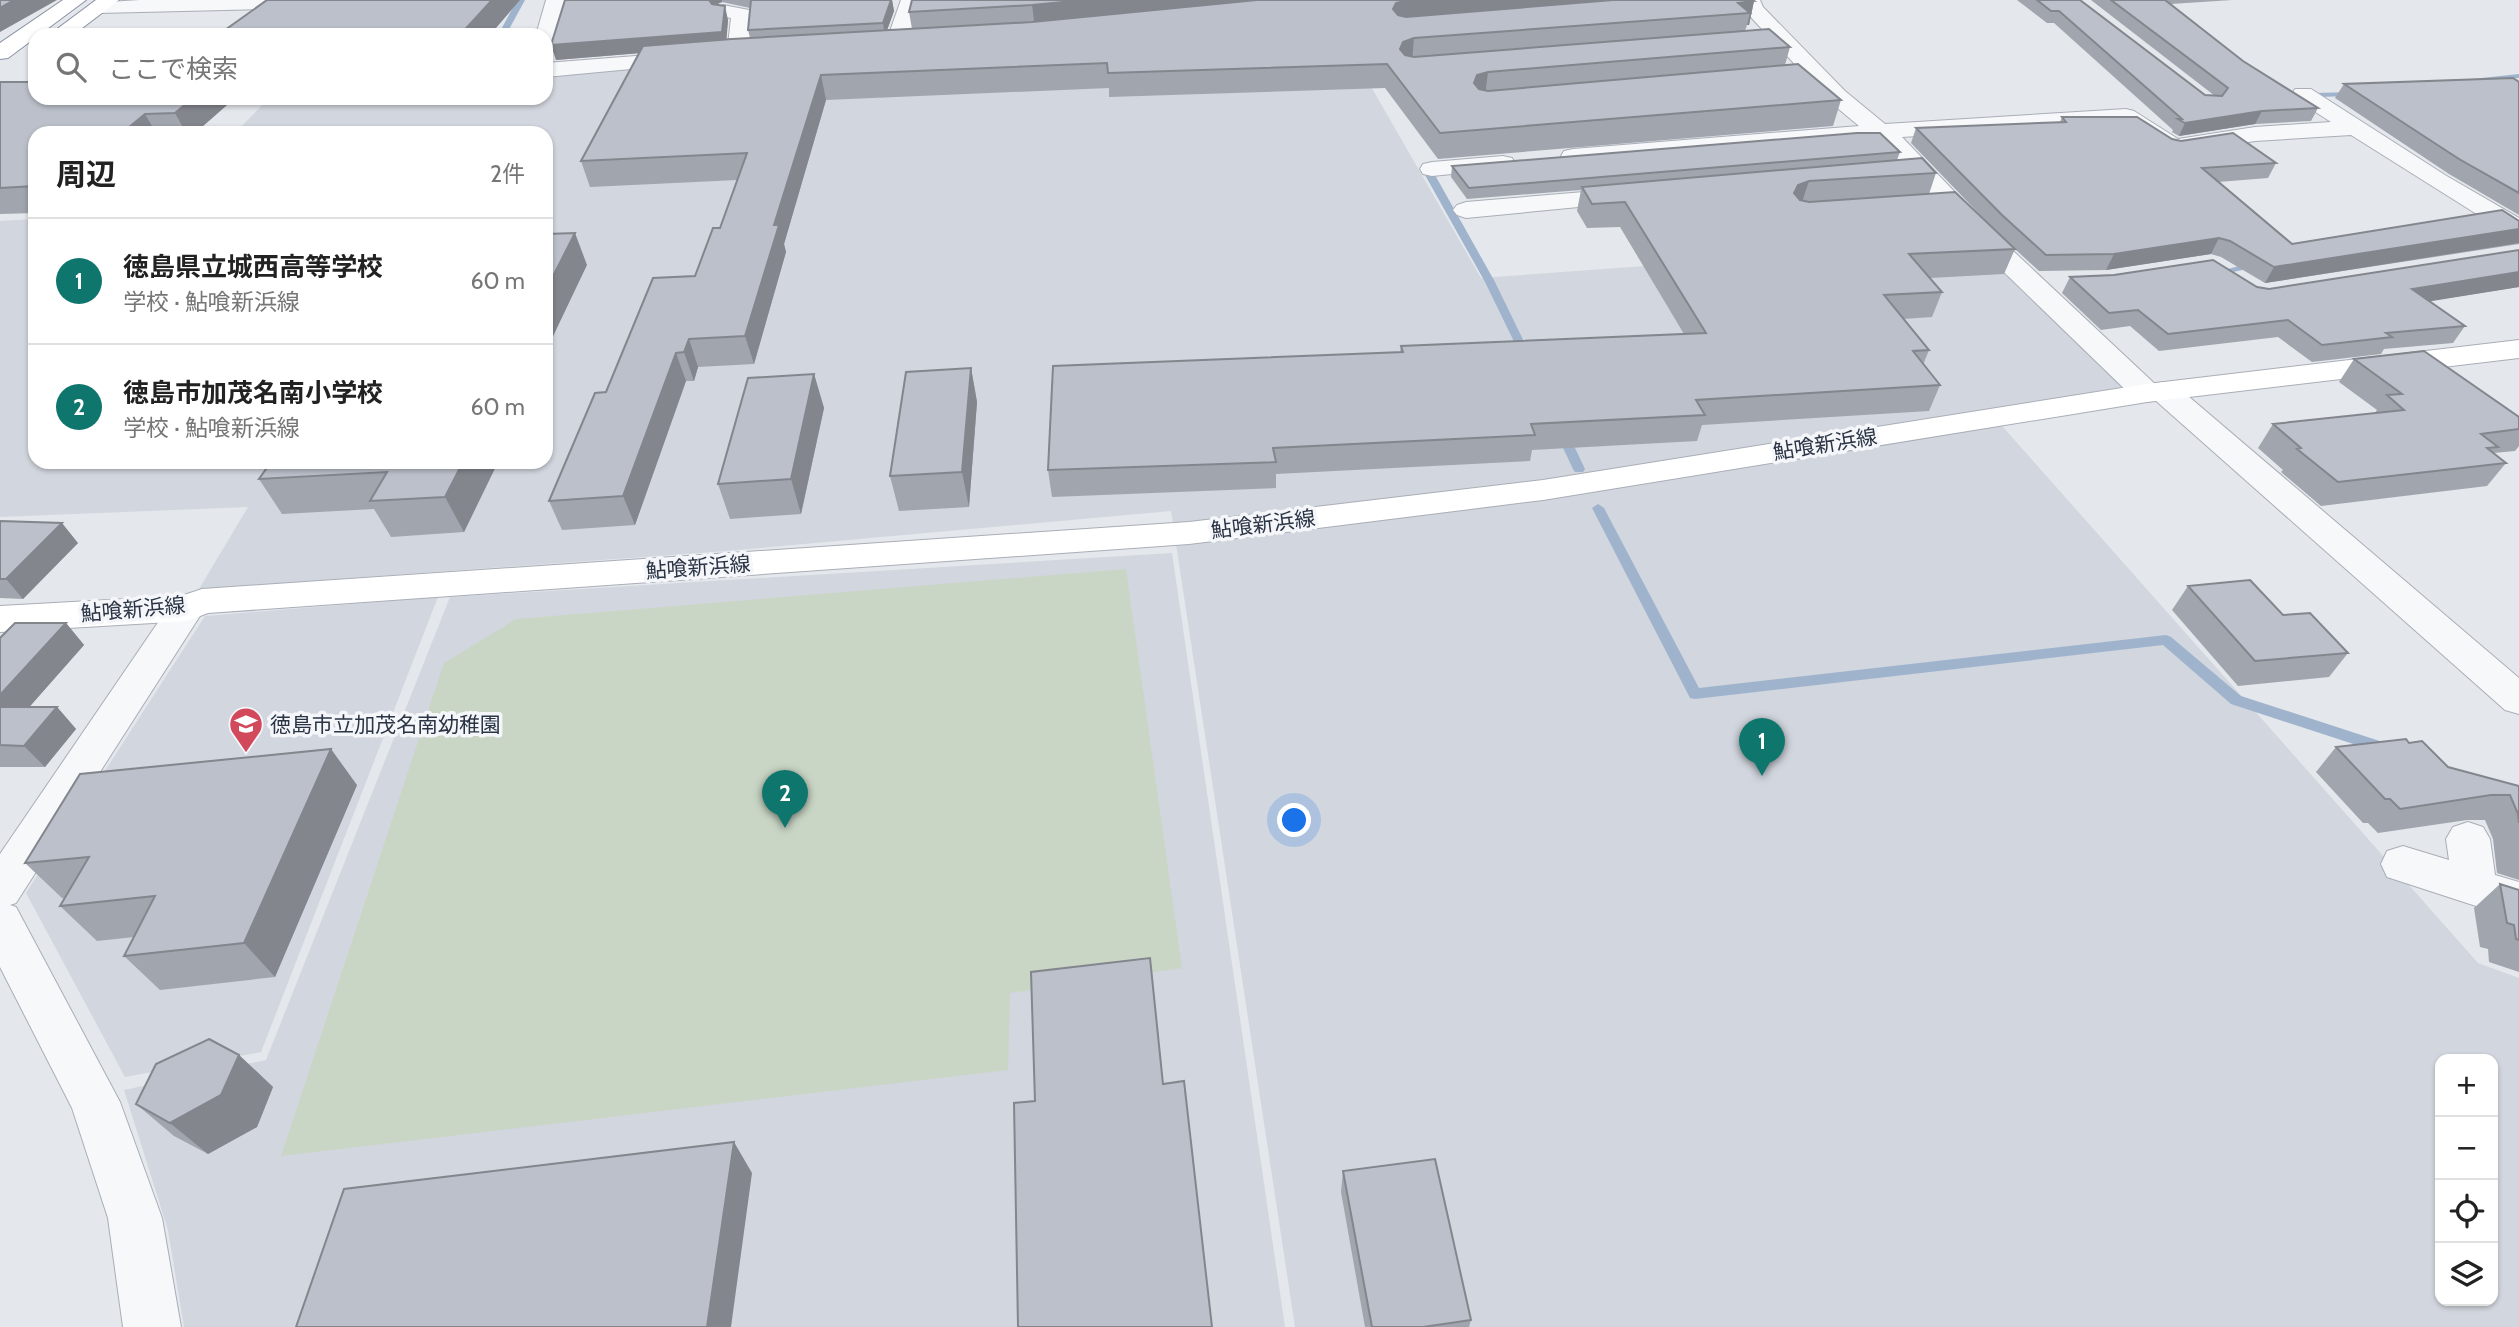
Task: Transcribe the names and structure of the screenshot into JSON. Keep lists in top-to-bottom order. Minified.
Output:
{"streets":{"main road":["鮎喰新浜線"]},"places":{"school or university":["徳島市立加茂名南幼稚園"]},"page":{"search":"ここで検索","heading":["周辺","2件"],"list":[{"mark":"1","name":"徳島県立城西高等学校","note":"学校 · 鮎喰新浜線","value":"60 m"},{"mark":"2","name":"徳島市加茂名南小学校","note":"学校 · 鮎喰新浜線","value":"60 m"}],"pins":["1","2"],"map_buttons":["+","−"]}}
